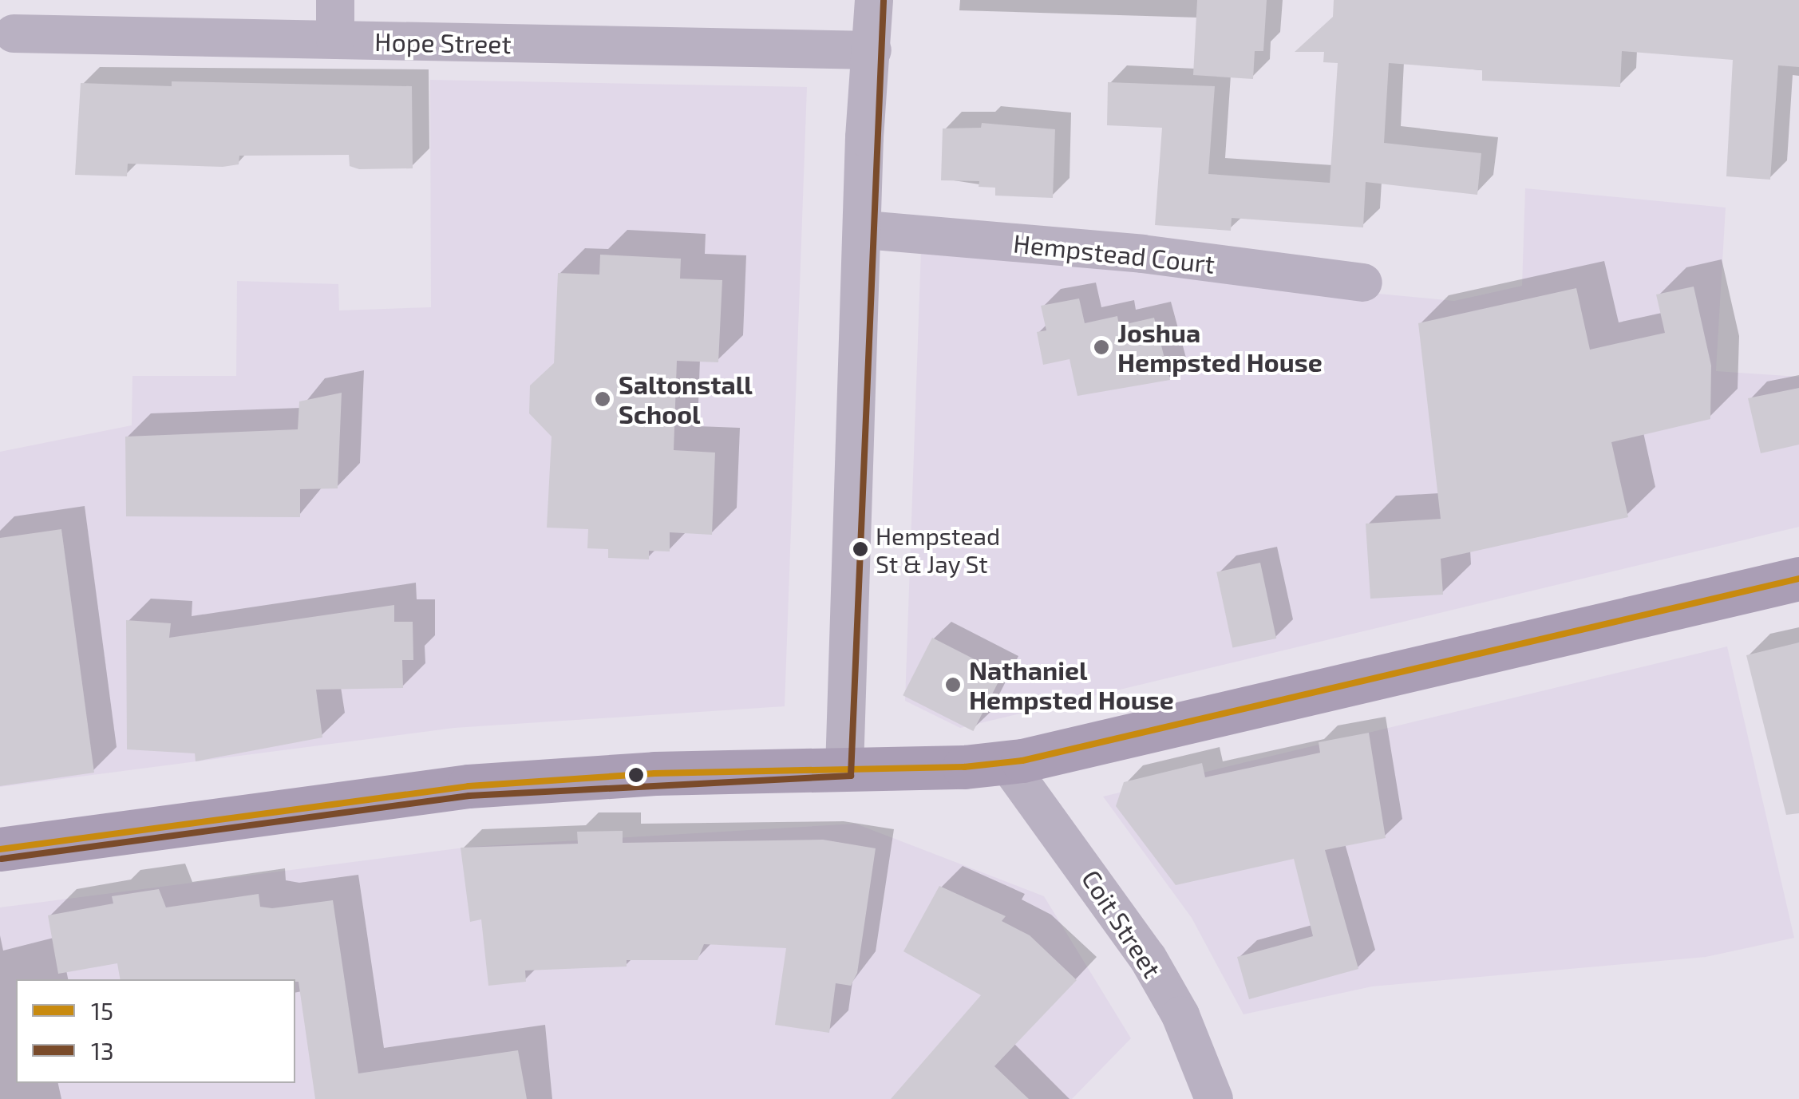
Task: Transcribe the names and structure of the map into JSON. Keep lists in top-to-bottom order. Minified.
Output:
{"streets":{"street":["Hope Street","Hempstead Court","Coit Street"]},"places":["Joshua Hempsted House","Saltonstall School","Hempstead St & Jay St","Nathaniel Hempsted House"],"lines":["transit line 13","transit line 15"],"legend":["15","13"]}
